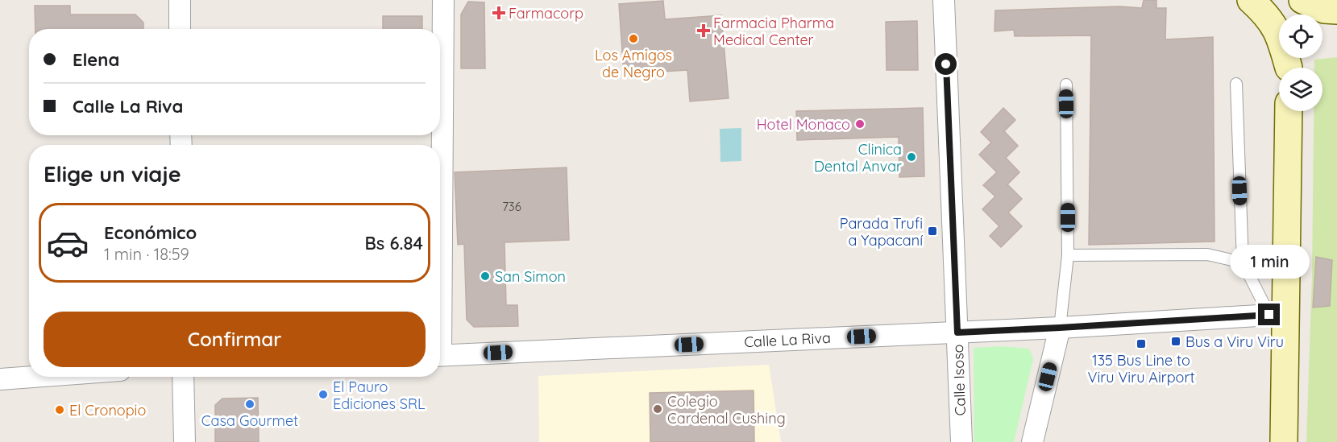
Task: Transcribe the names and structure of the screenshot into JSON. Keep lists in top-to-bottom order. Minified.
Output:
{"streets":{"street":["Calle La Riva","Calle Isoso"]},"crossings":[["Calle La Riva","Calle Isoso"]],"places":{"health":["Farmacorp","Farmacia Pharma Medical Center"],"other":["Los Amigos de Negro","Hotel Monaco","Clinica Dental Anvar","San Simon","El Pauro Ediciones SRL","Casa Gourmet","Colegio Cardenal Cushing","El Cronopio"],"transit":["Parada Trufi a Yapacaní","Bus a Viru Viru","135 Bus Line to Viru Viru Airport"]},"house_numbers":["736"],"page":{"banner":["Elena","Calle La Riva"],"heading":"Elige un viaje","list":[{"name":"Económico","note":"1 min · 18:59","value":"Bs 6.84"}],"bubble":"1 min","buttons":"Confirmar"}}
